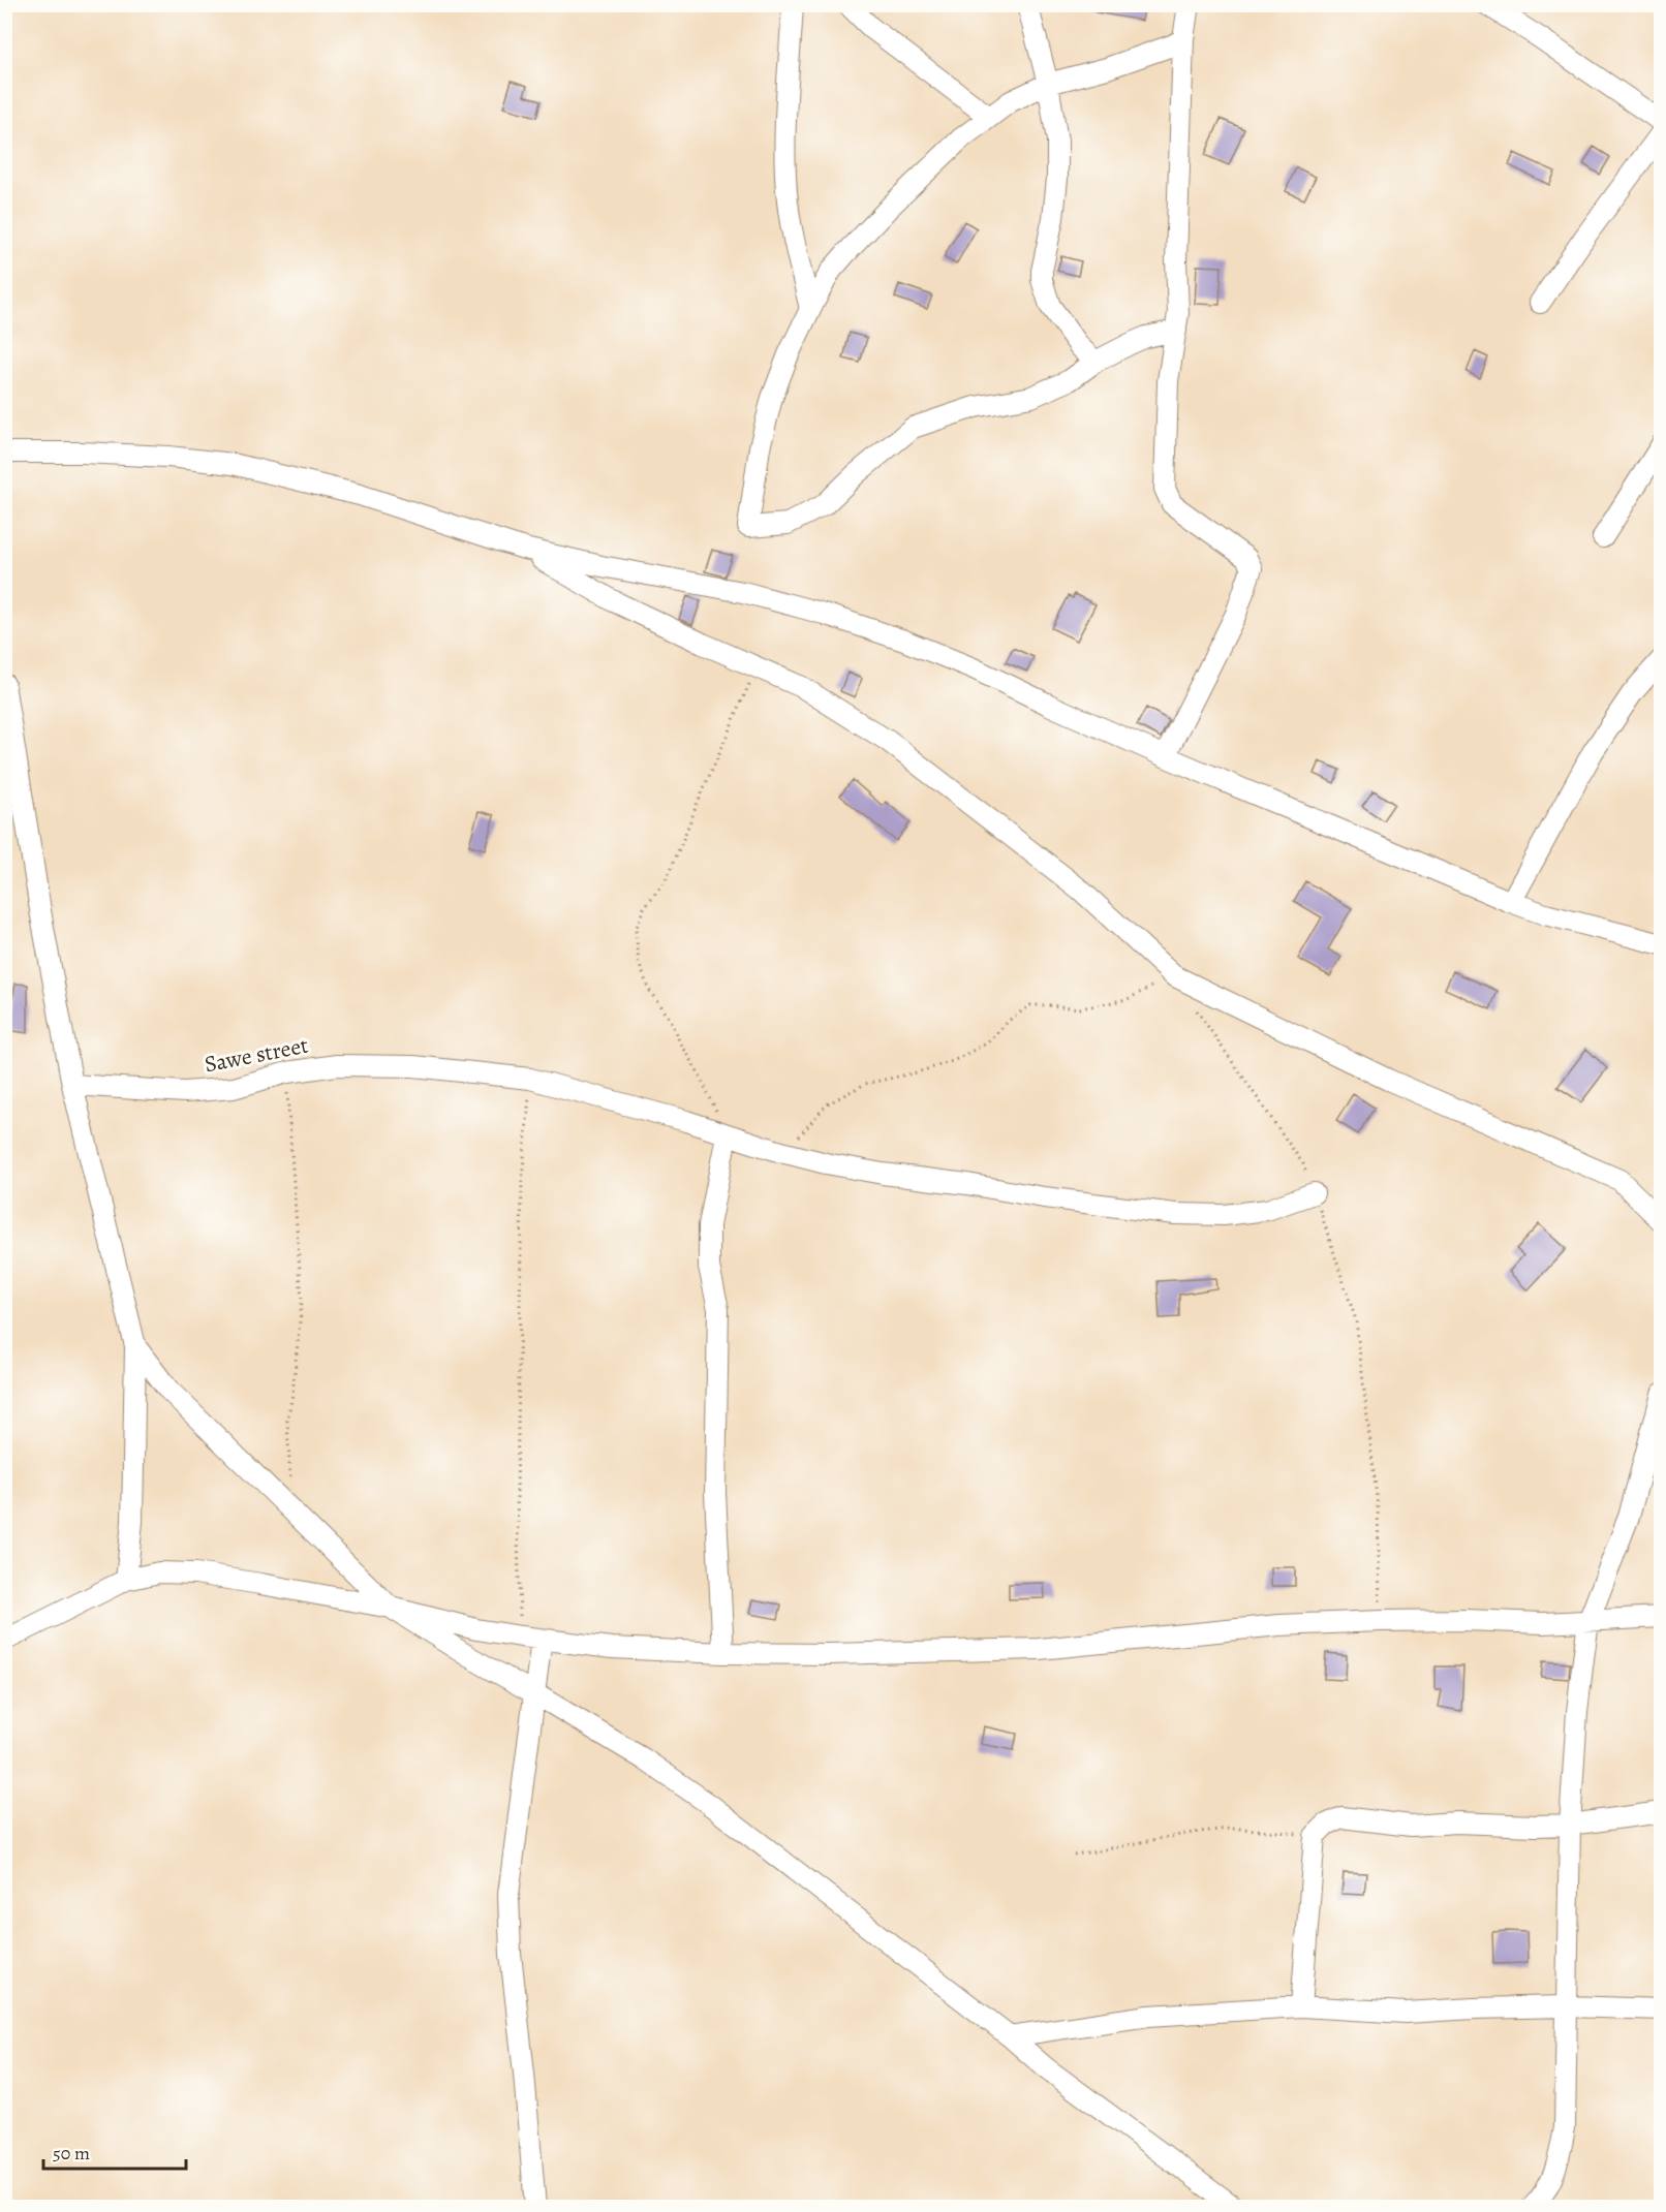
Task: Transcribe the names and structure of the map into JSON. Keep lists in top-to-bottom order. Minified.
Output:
{"streets":{"street":["Sawe street"]},"scale_bar":"50 m"}
